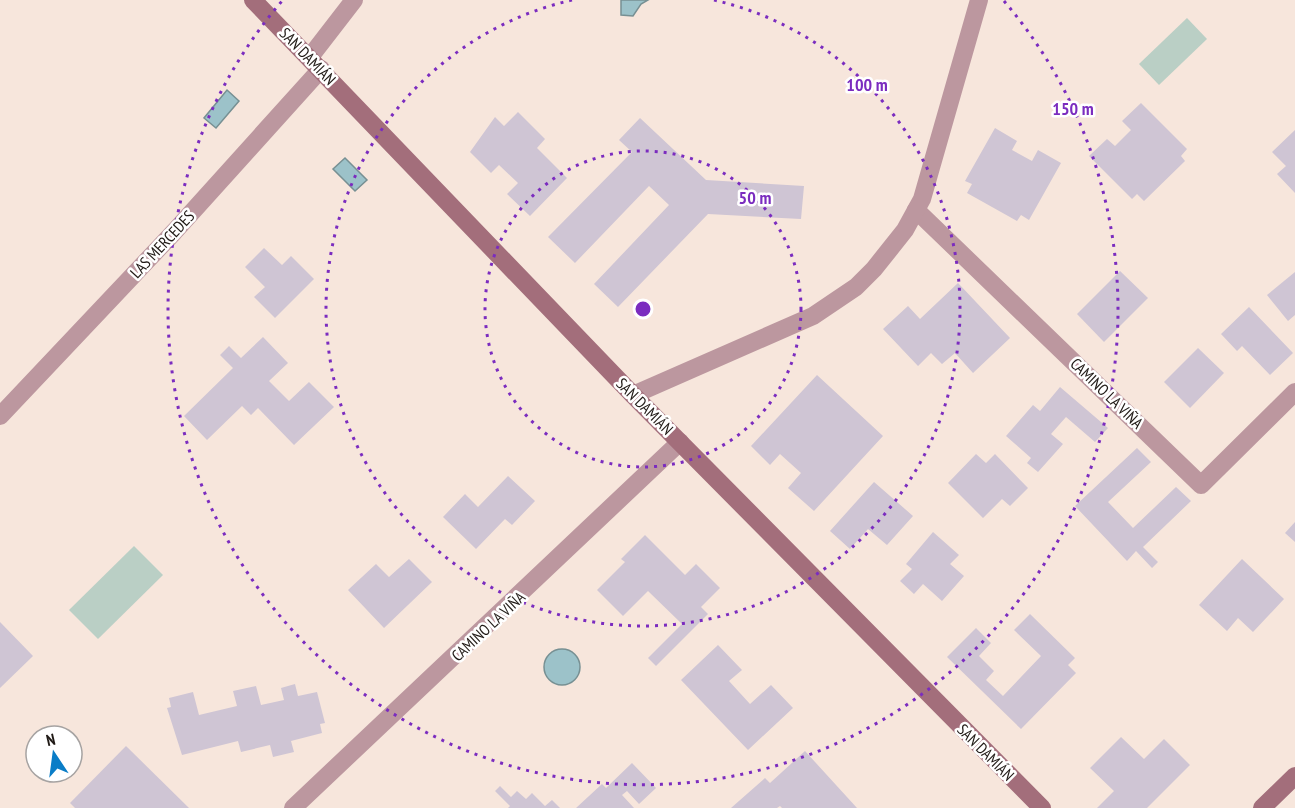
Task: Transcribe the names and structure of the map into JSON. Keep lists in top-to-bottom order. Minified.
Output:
{"streets":{"main road":["SAN DAMIÁN"],"street":["LAS MERCEDES","CAMINO LA VIÑA"]},"crossings":[["SAN DAMIÁN","LAS MERCEDES"],["SAN DAMIÁN","CAMINO LA VIÑA"]],"north":"top","rings":["100 m","150 m","50 m"]}
